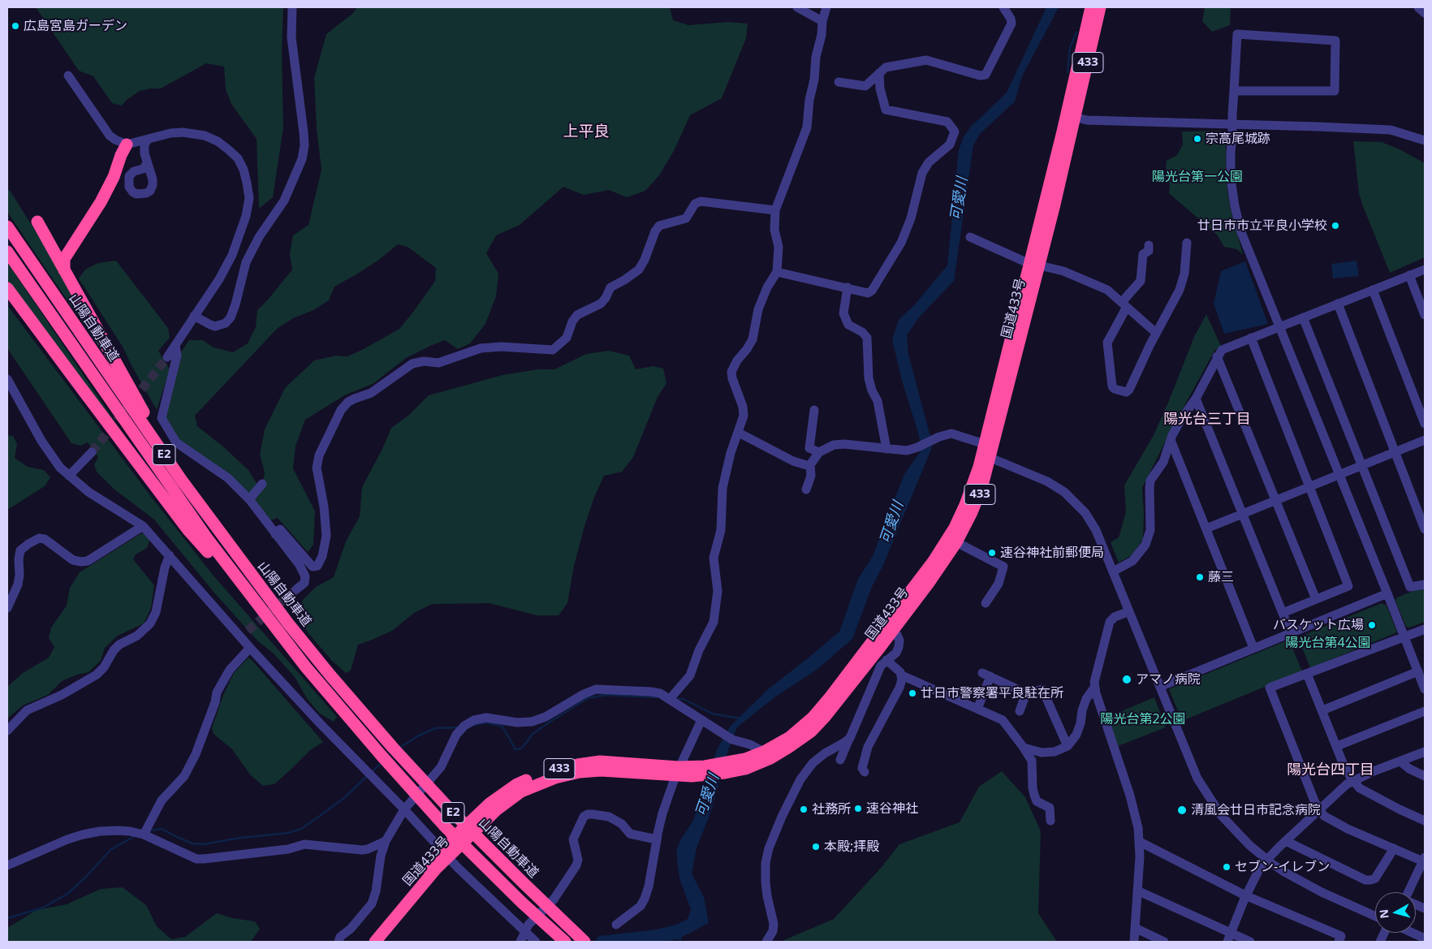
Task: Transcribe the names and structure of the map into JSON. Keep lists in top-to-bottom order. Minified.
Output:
{"streets":{"highway":["433","国道433号","山陽自動車道","E2"]},"districts":["上平良","陽光台三丁目","陽光台四丁目"],"water":["可愛川"],"parks":["陽光台第一公園","陽光台第4公園","陽光台第2公園"],"places":["広島宮島ガーデン","宗高尾城跡","廿日市市立平良小学校","速谷神社前郵便局","藤三","バスケット広場","アマノ病院","廿日市警察署平良駐在所","速谷神社","社務所","清風会廿日市記念病院","本殿;拝殿","セブン-イレブン"],"north":"left"}
